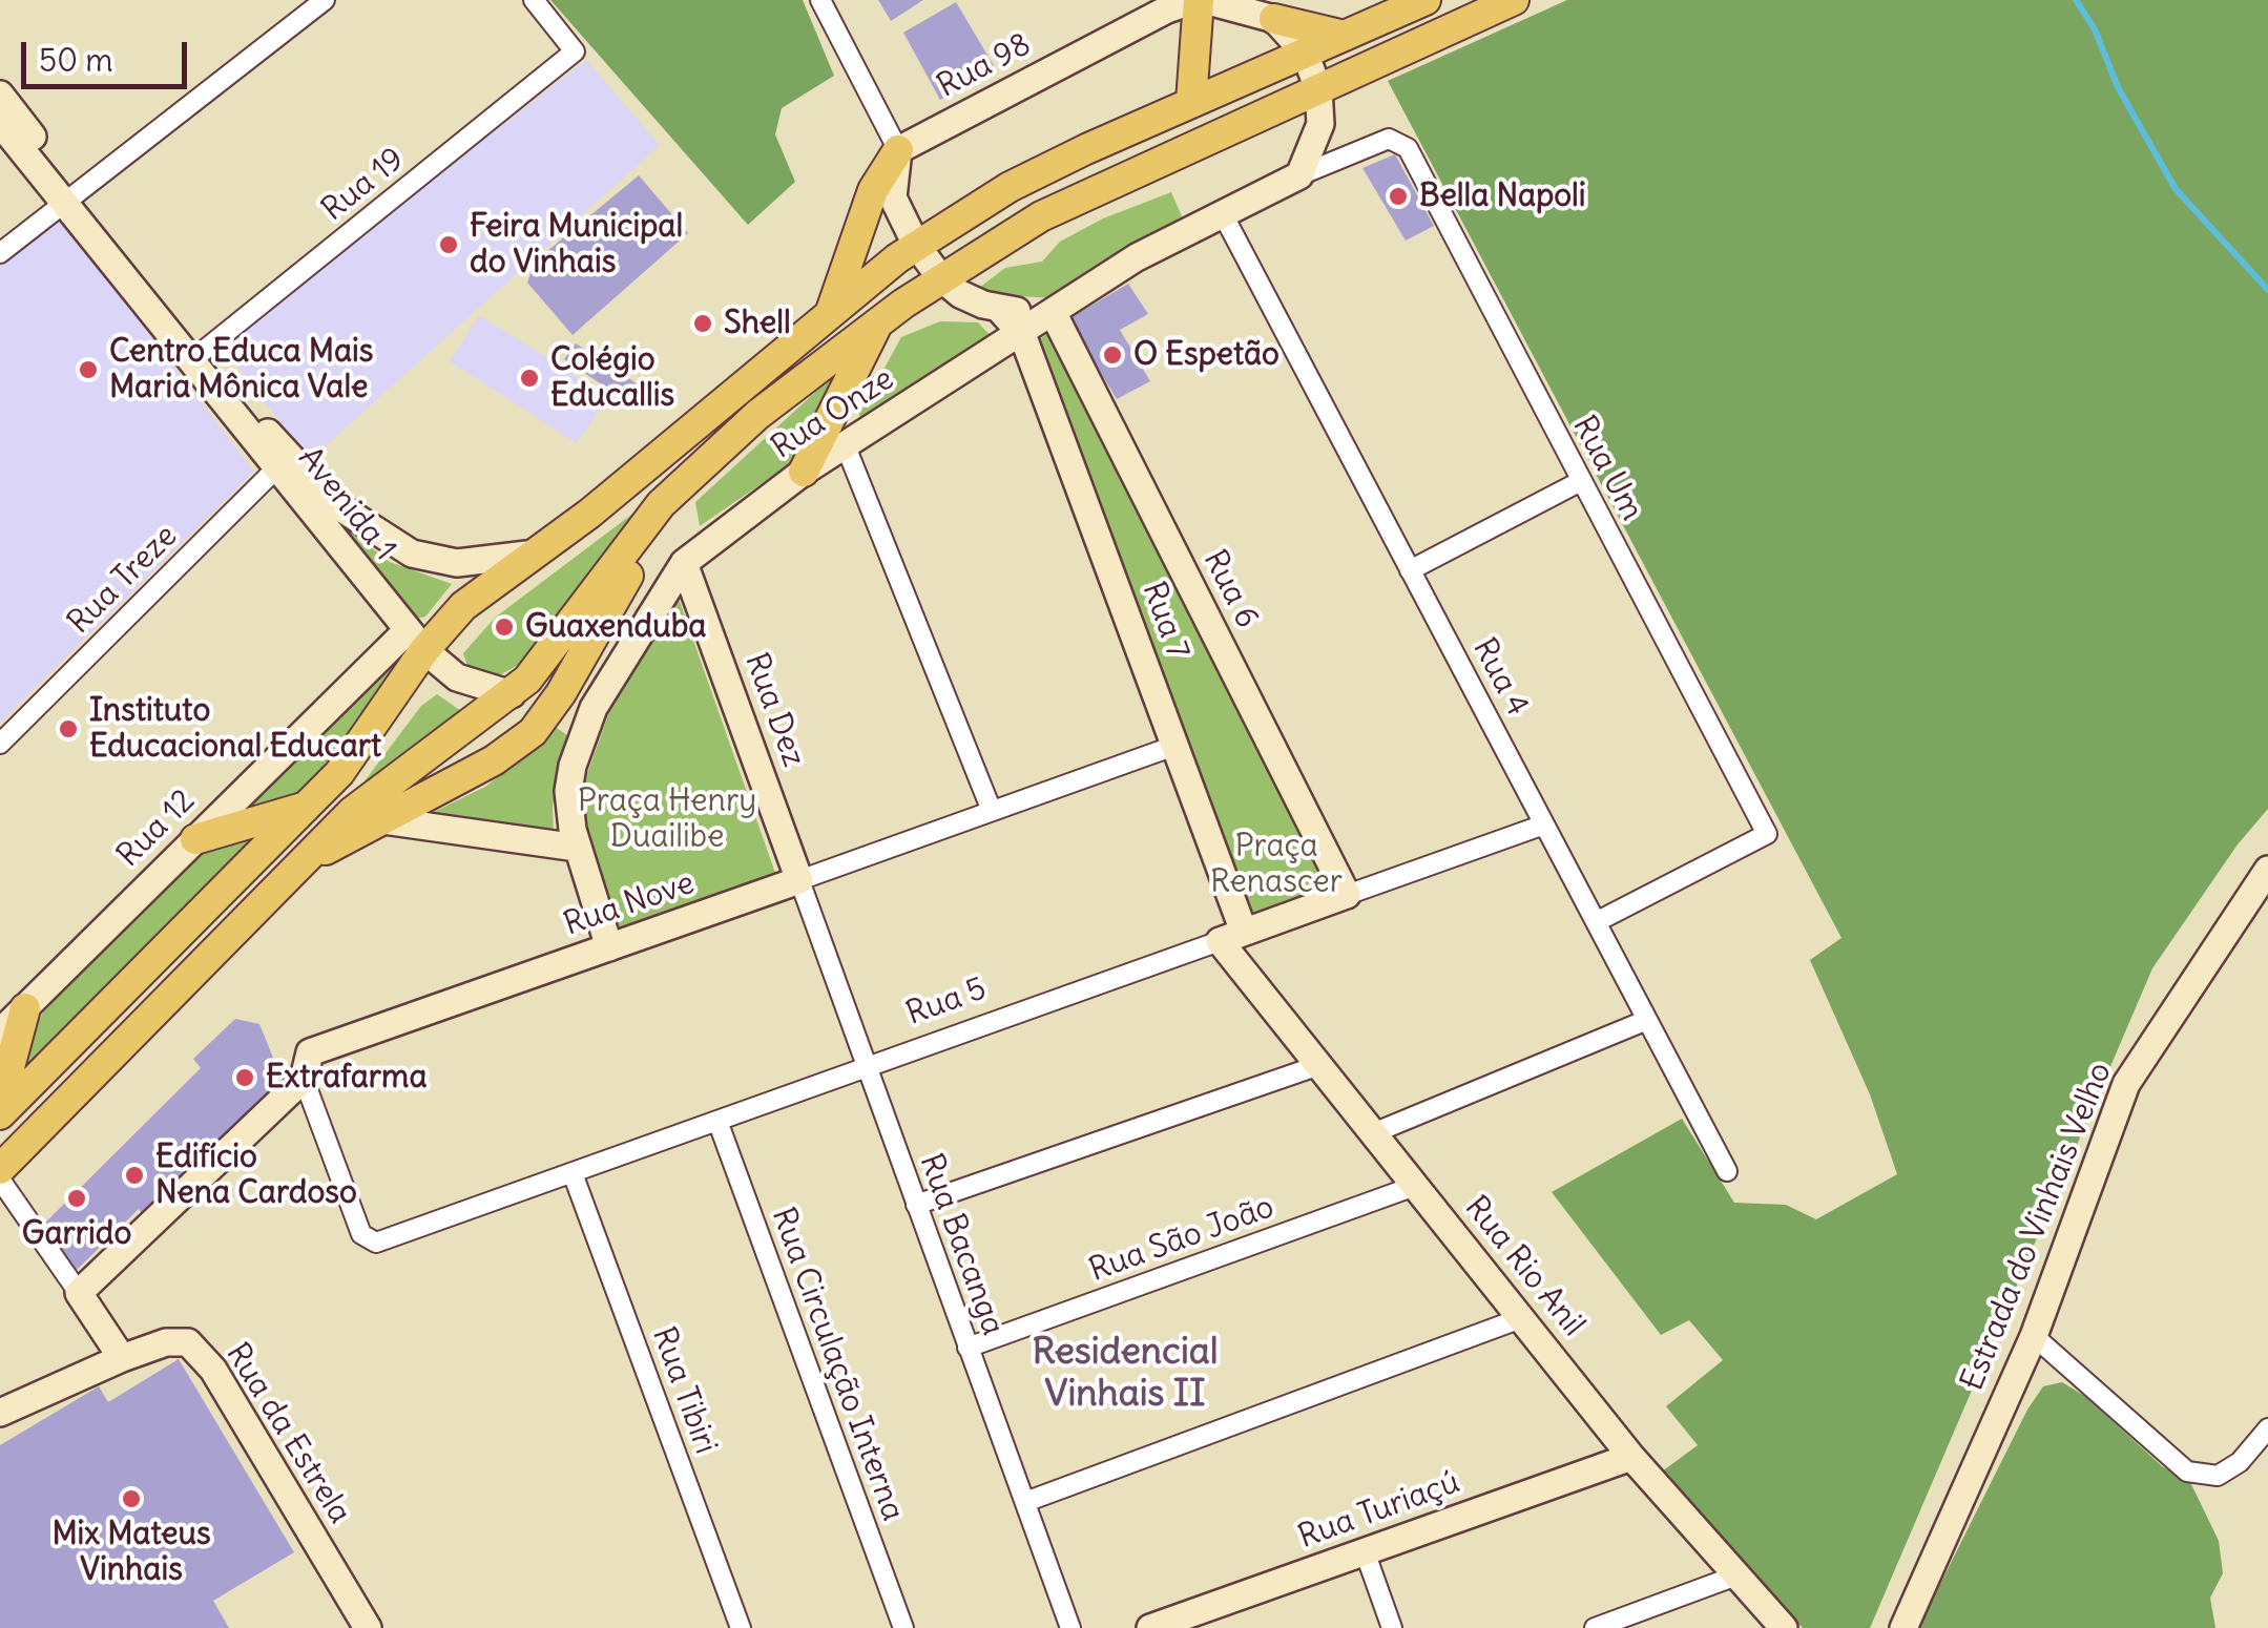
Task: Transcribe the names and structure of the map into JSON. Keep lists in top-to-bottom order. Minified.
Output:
{"streets":{"street":["Rua 98","Rua 19","Rua Onze","Rua Um","Avenida 1","Rua Treze","Rua 6","Rua 7","Rua 4","Rua Dez","Rua 12","Rua Nove","Rua 5","Estrada do Vinhais Velho","Rua São João","Rua Bacanga","Rua Rio Anil","Rua Circulação Interna","Rua Tibiri","Rua da Estrela","Rua Turiaçú"]},"crossings":[["Rua 19","Avenida 1"],["Rua Onze","Rua Um"],["Rua Onze","Rua 6"],["Rua Onze","Rua 7"],["Rua Onze","Rua 4"],["Rua Onze","Rua Dez"],["Rua Onze","Rua Nove"],["Rua Um","Rua 4"],["Avenida 1","Rua Treze"],["Avenida 1","Rua 12"],["Rua 6","Rua 5"],["Rua 7","Rua Nove"],["Rua 7","Rua 5"],["Rua 7","Rua Rio Anil"],["Rua 4","Rua 5"],["Rua Dez","Rua Nove"],["Rua Dez","Rua Bacanga"],["Rua Nove","Rua 5"],["Rua Nove","Rua Bacanga"],["Rua 5","Rua Bacanga"],["Rua 5","Rua Rio Anil"],["Rua 5","Rua Circulação Interna"],["Rua 5","Rua Tibiri"],["Rua São João","Rua Bacanga"],["Rua São João","Rua Rio Anil"],["Rua Rio Anil","Rua Turiaçú"]],"districts":["Residencial Vinhais II"],"parks":["Praça Henry Duailibe","Praça Renascer"],"places":["Bella Napoli","Feira Municipal do Vinhais","Shell","O Espetão","Centro Educa Mais Maria Mônica Vale","Colégio Educallis","Guaxenduba","Instituto Educacional Educart","Extrafarma","Edifício Nena Cardoso","Garrido","Mix Mateus Vinhais"],"scale_bar":"50 m"}
